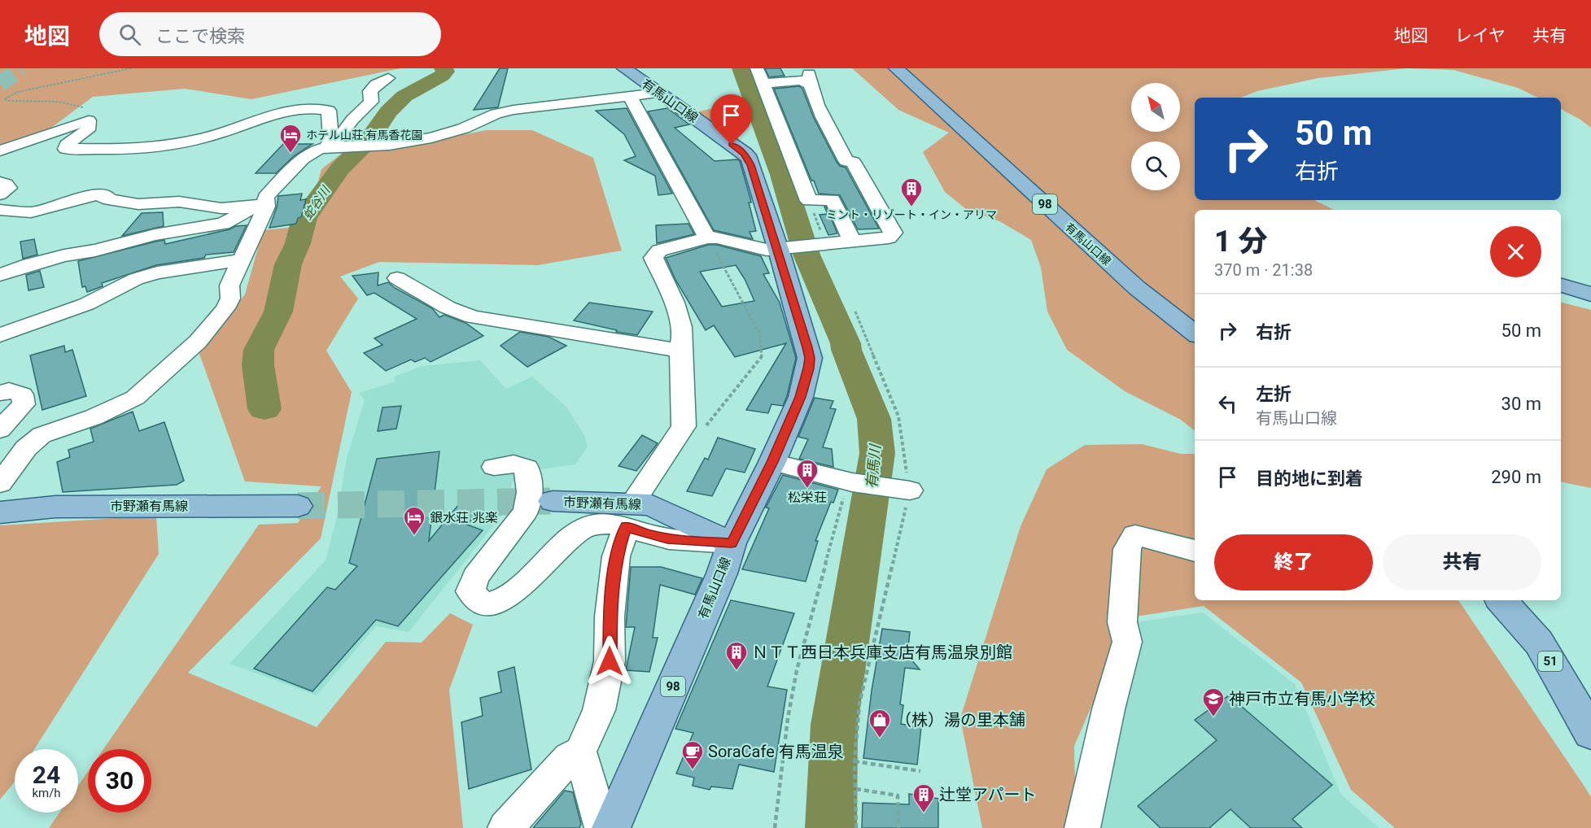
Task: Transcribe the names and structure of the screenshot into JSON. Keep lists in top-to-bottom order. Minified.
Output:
{"streets":{"main road":["有馬山口線","98","市野瀬有馬線","51"]},"crossings":[["有馬山口線","市野瀬有馬線"]],"water":["蛇谷川","有馬川"],"places":{"hotel":["ホテル山荘 有馬香花園","銀水荘 兆楽"],"building":["ミント・リゾート・イン・アリマ","松栄荘","ＮＴＴ西日本兵庫支店有馬温泉別館","辻堂アパート"],"school or university":["神戸市立有馬小学校"],"shop":["（株）湯の里本舗"],"cafe":["SoraCafe 有馬温泉"]},"north":"top left","page":{"header":"地図","search":"ここで検索","nav":["地図","レイヤ","共有"],"turn":["50 m","右折"],"heading":["1 分","370 m · 21:38"],"list":[{"name":"右折","value":"50 m"},{"name":"左折","note":"有馬山口線","value":"30 m"},{"name":"目的地に到着","value":"290 m"}],"buttons":["終了","共有"],"speed":"24 km/h","limit":"30"}}
